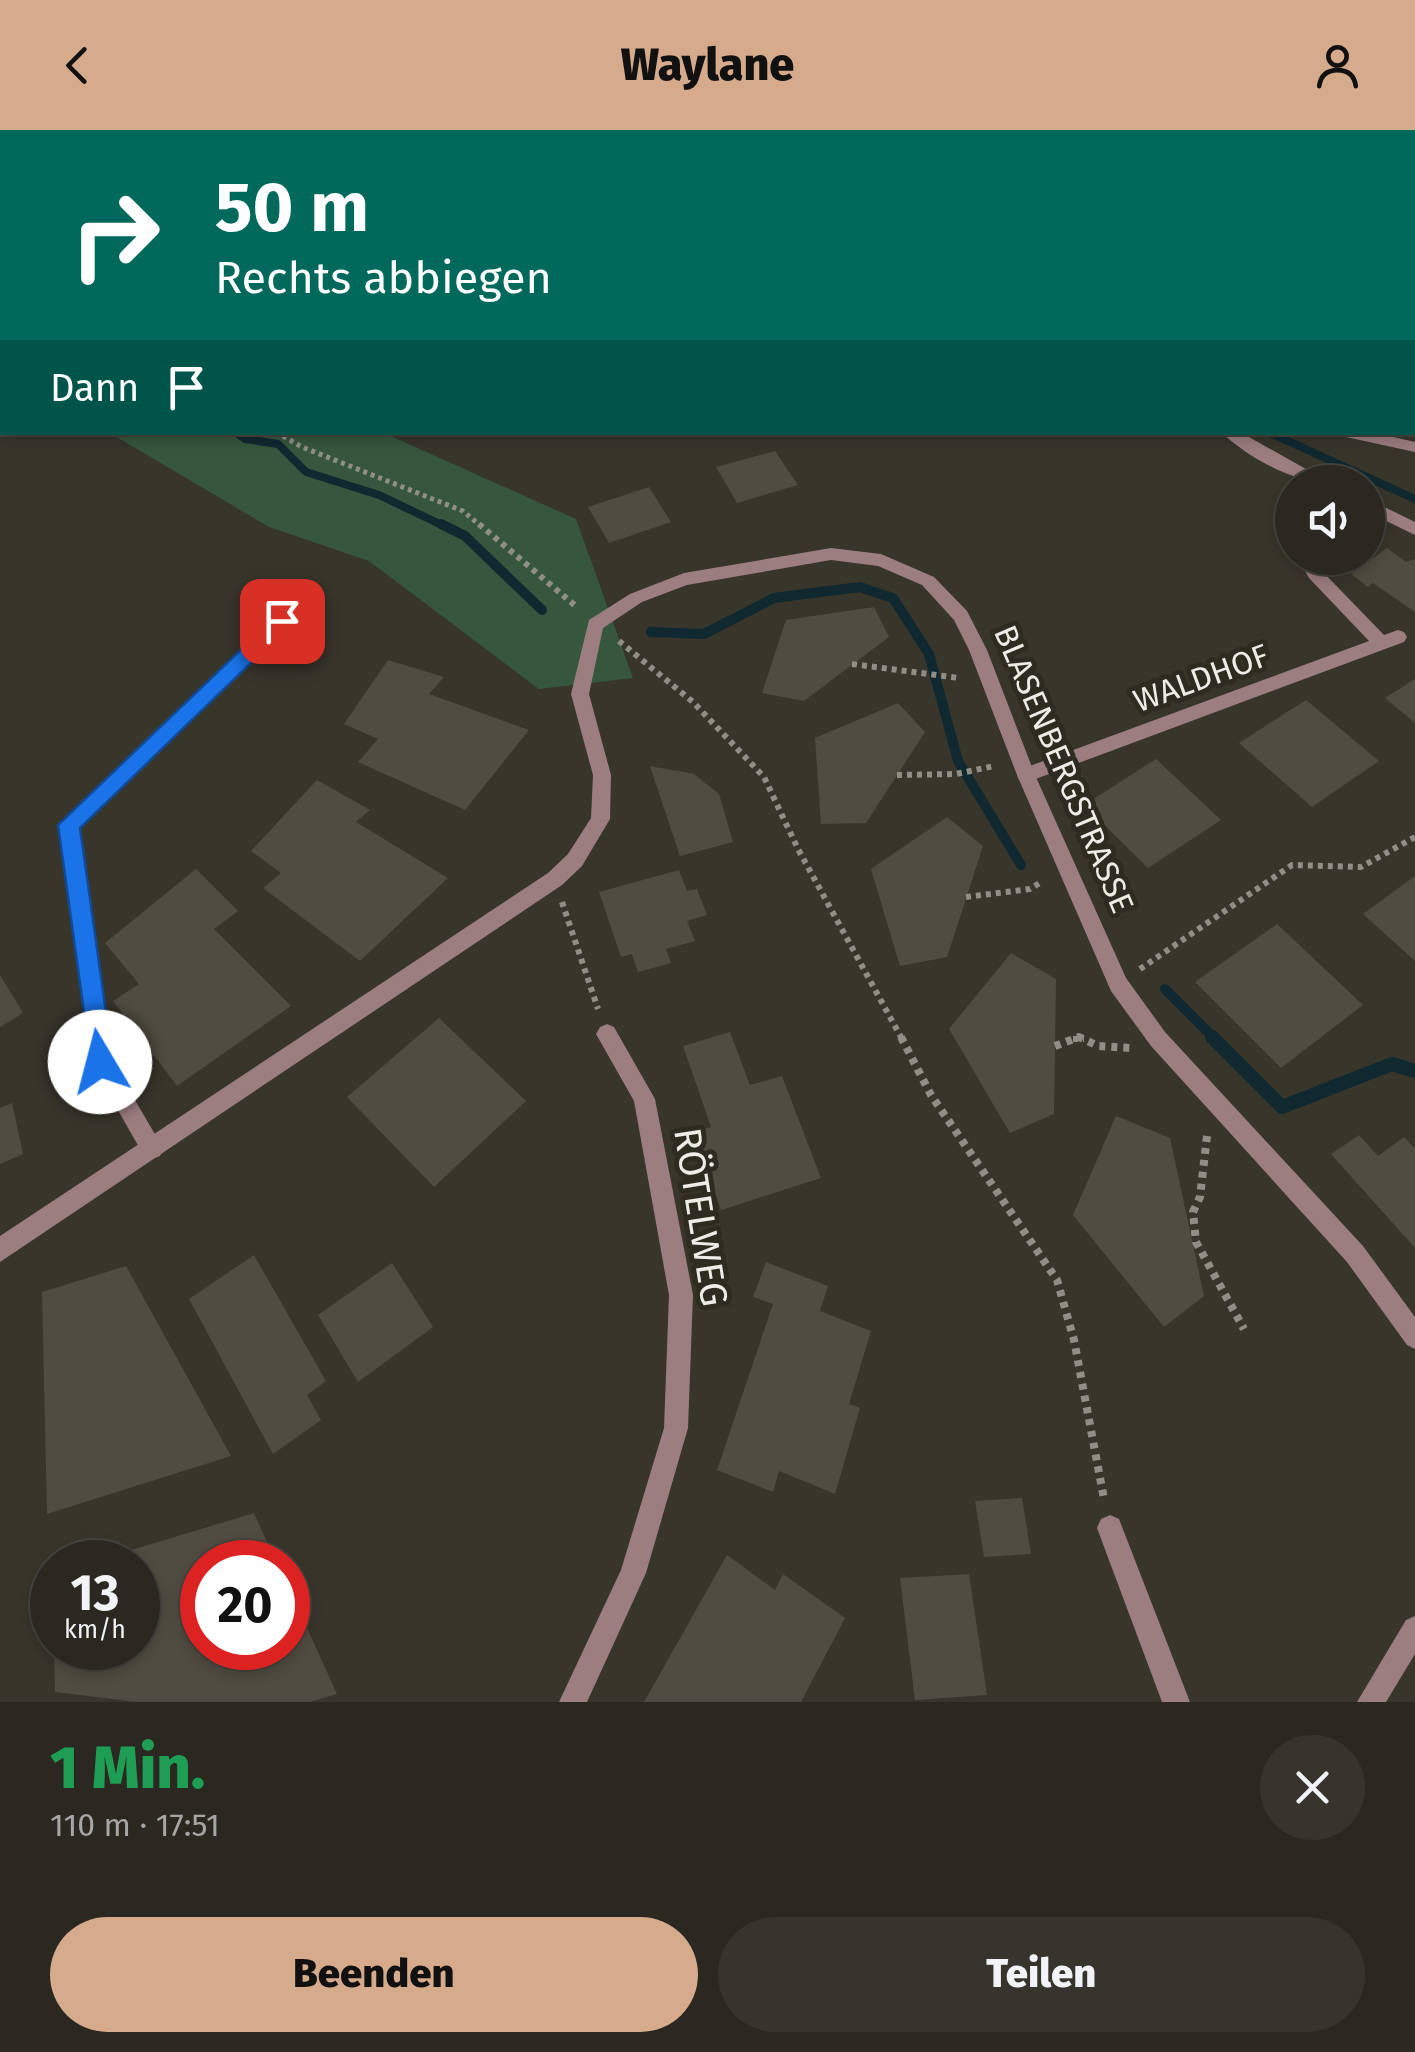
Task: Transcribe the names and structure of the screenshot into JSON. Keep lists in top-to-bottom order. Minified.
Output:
{"streets":{"street":["WALDHOF","BLASENBERGSTRASSE","RÖTELWEG"]},"crossings":[["WALDHOF","BLASENBERGSTRASSE"]],"page":{"header":"Waylane","turn":["50 m","Rechts abbiegen"],"then":"Dann","speed":"13 km/h","limit":"20","heading":["1 Min.","110 m · 17:51"],"buttons":["Beenden","Teilen"]}}
